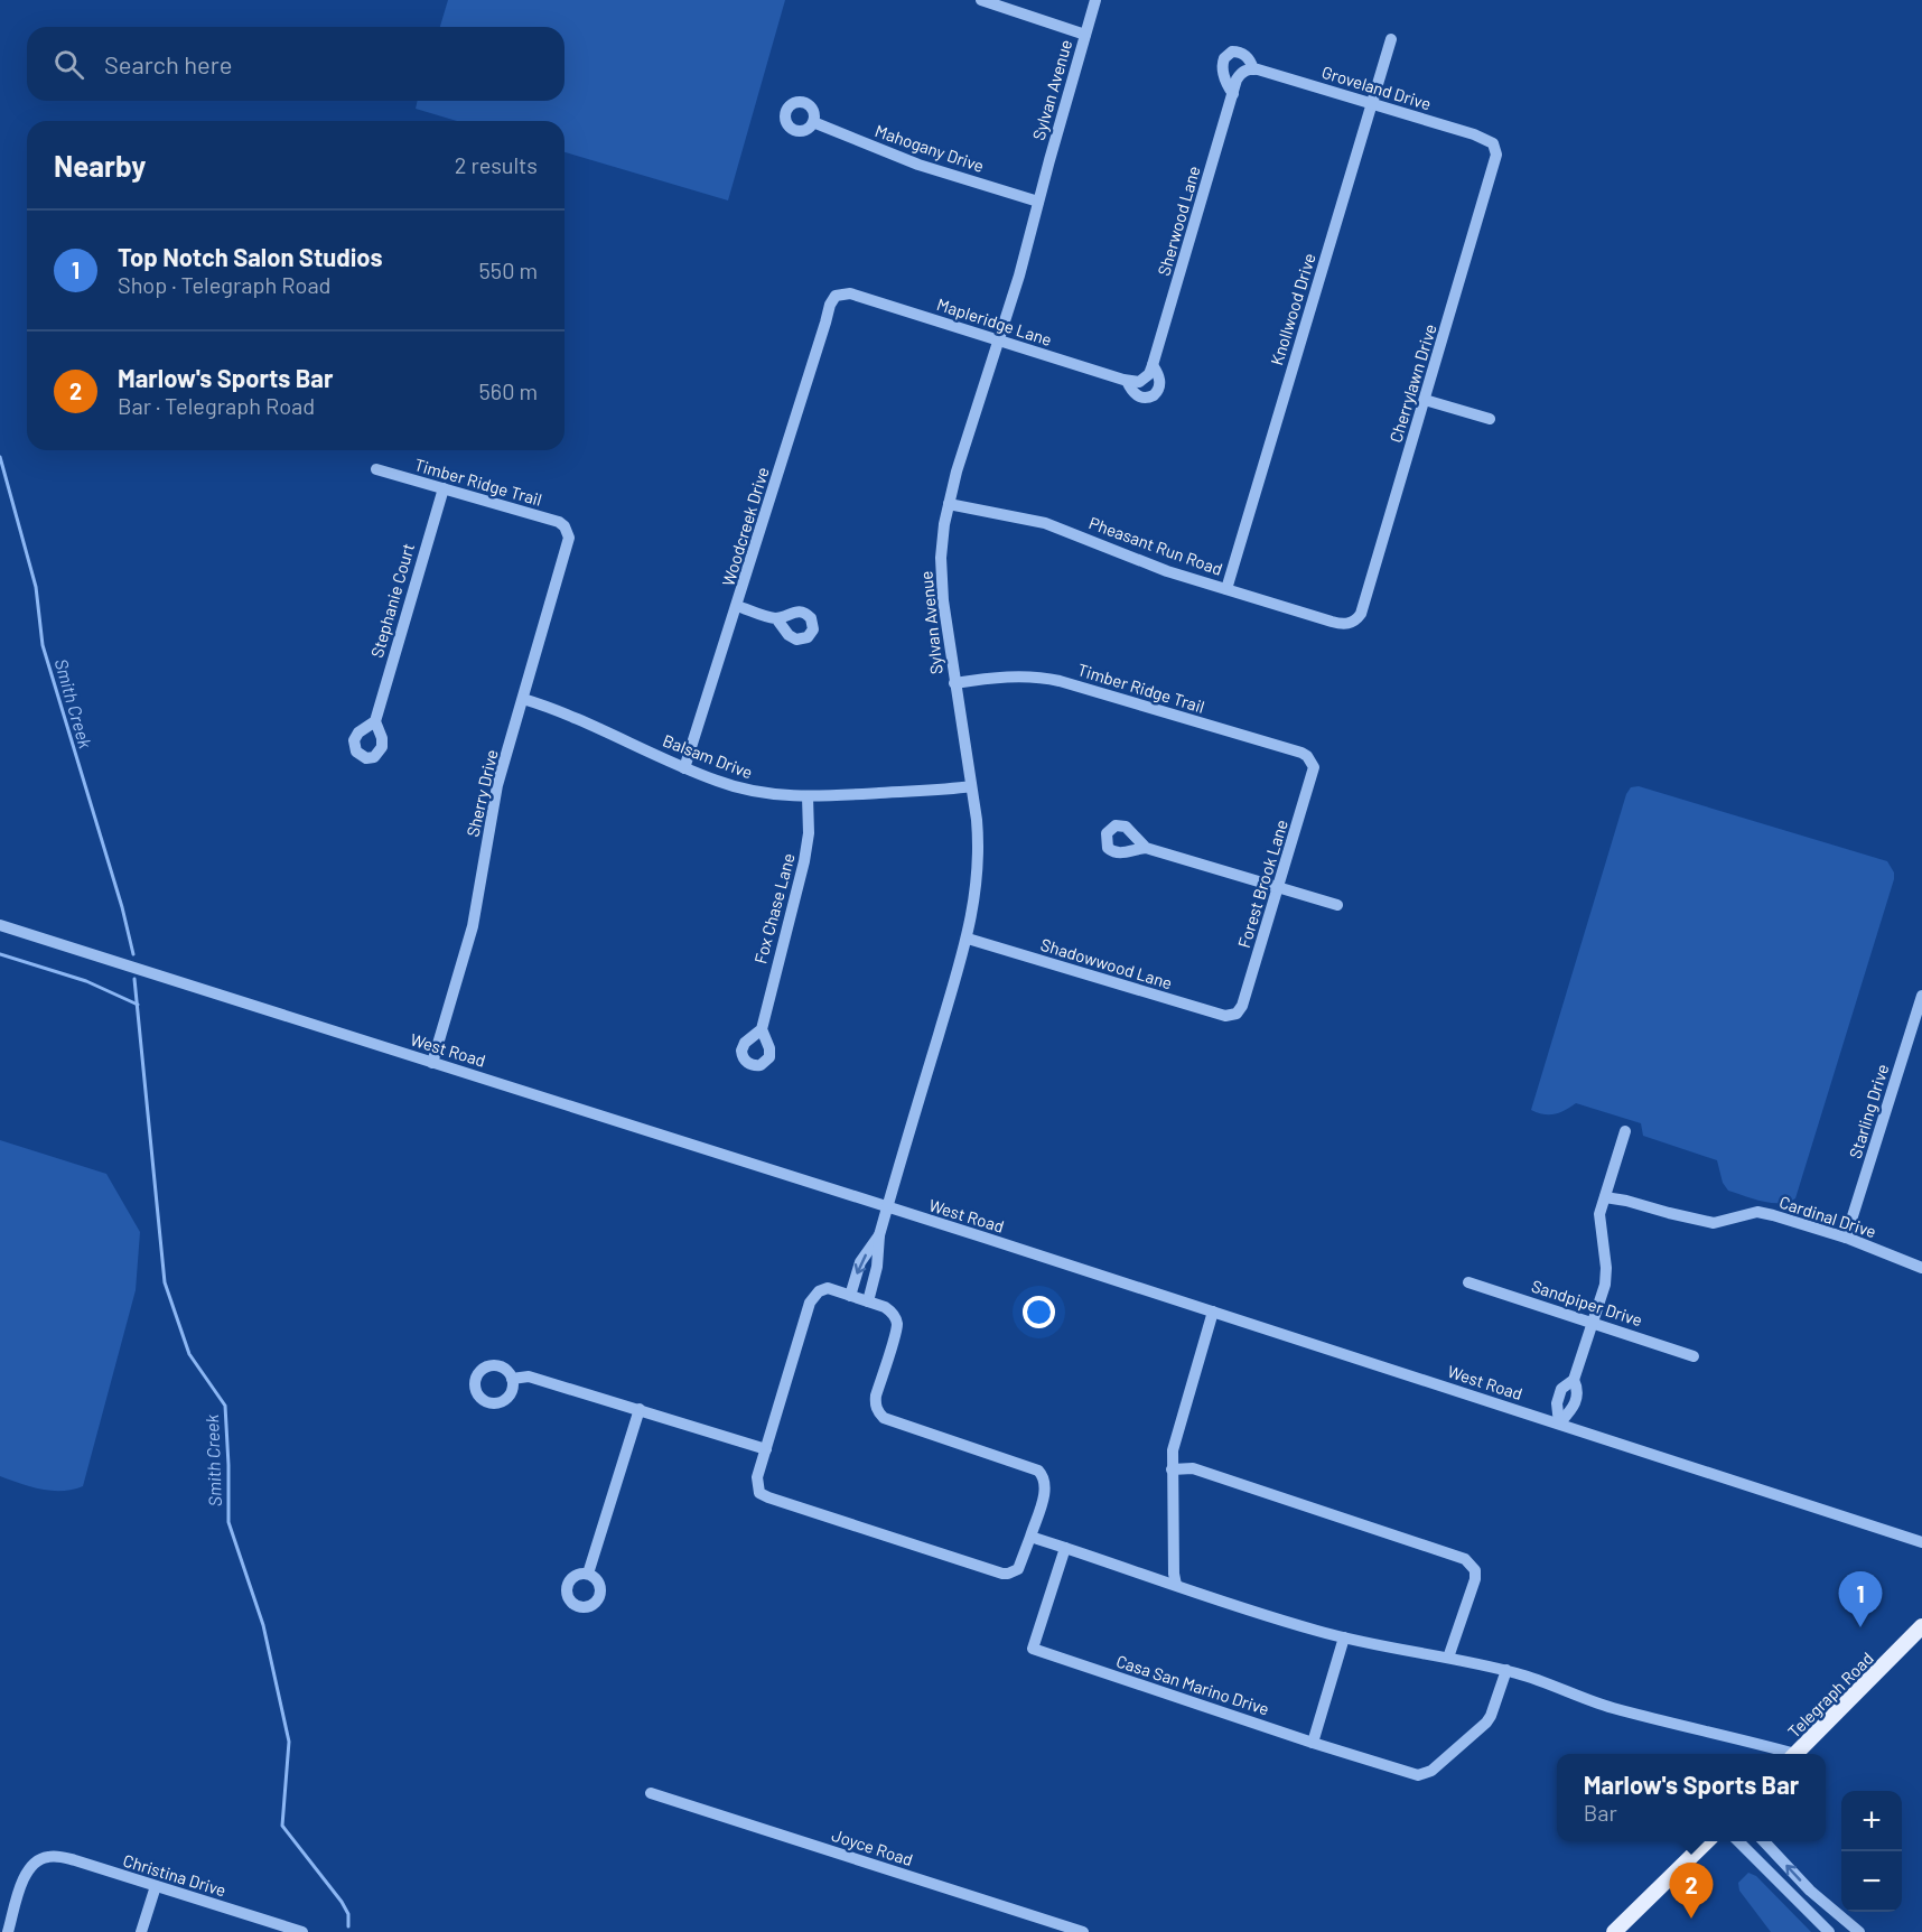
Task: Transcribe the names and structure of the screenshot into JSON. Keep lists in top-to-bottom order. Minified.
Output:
{"streets":{"main road":["Telegraph Road"],"street":["Groveland Drive","Sylvan Avenue","Mahogany Drive","Sherwood Lane","Knollwood Drive","Mapleridge Lane","Cherrylawn Drive","Timber Ridge Trail","Woodcreek Drive","Pheasant Run Road","Stephanie Court","Balsam Drive","Sherry Drive","Forest Brook Lane","Fox Chase Lane","Shadowwood Lane","West Road","Starling Drive","Cardinal Drive","Sandpiper Drive","Casa San Marino Drive","Joyce Road","Christina Drive"]},"crossings":[["Groveland Drive","Sherwood Lane"],["Groveland Drive","Knollwood Drive"],["Groveland Drive","Cherrylawn Drive"],["Sylvan Avenue","Mahogany Drive"],["Sylvan Avenue","Mapleridge Lane"],["Sylvan Avenue","Timber Ridge Trail"],["Sylvan Avenue","Pheasant Run Road"],["Sylvan Avenue","Balsam Drive"],["Sylvan Avenue","Shadowwood Lane"],["Sylvan Avenue","West Road"],["Sherwood Lane","Mapleridge Lane"],["Knollwood Drive","Pheasant Run Road"],["Mapleridge Lane","Woodcreek Drive"],["Cherrylawn Drive","Pheasant Run Road"],["Timber Ridge Trail","Stephanie Court"],["Timber Ridge Trail","Sherry Drive"],["Timber Ridge Trail","Forest Brook Lane"],["Woodcreek Drive","Balsam Drive"],["Balsam Drive","Sherry Drive"],["Balsam Drive","Fox Chase Lane"],["Sherry Drive","West Road"],["Forest Brook Lane","Shadowwood Lane"],["Starling Drive","Cardinal Drive"]],"water":["Smith Creek"],"page":{"search":"Search here","heading":["Nearby","2 results"],"list":[{"mark":"1","name":"Top Notch Salon Studios","note":"Shop · Telegraph Road","value":"550 m"},{"mark":"2","name":"Marlow's Sports Bar","note":"Bar · Telegraph Road","value":"560 m"}],"pins":["1","2"],"popup":["Marlow's Sports Bar","Bar"],"map_buttons":["+","−"]}}
